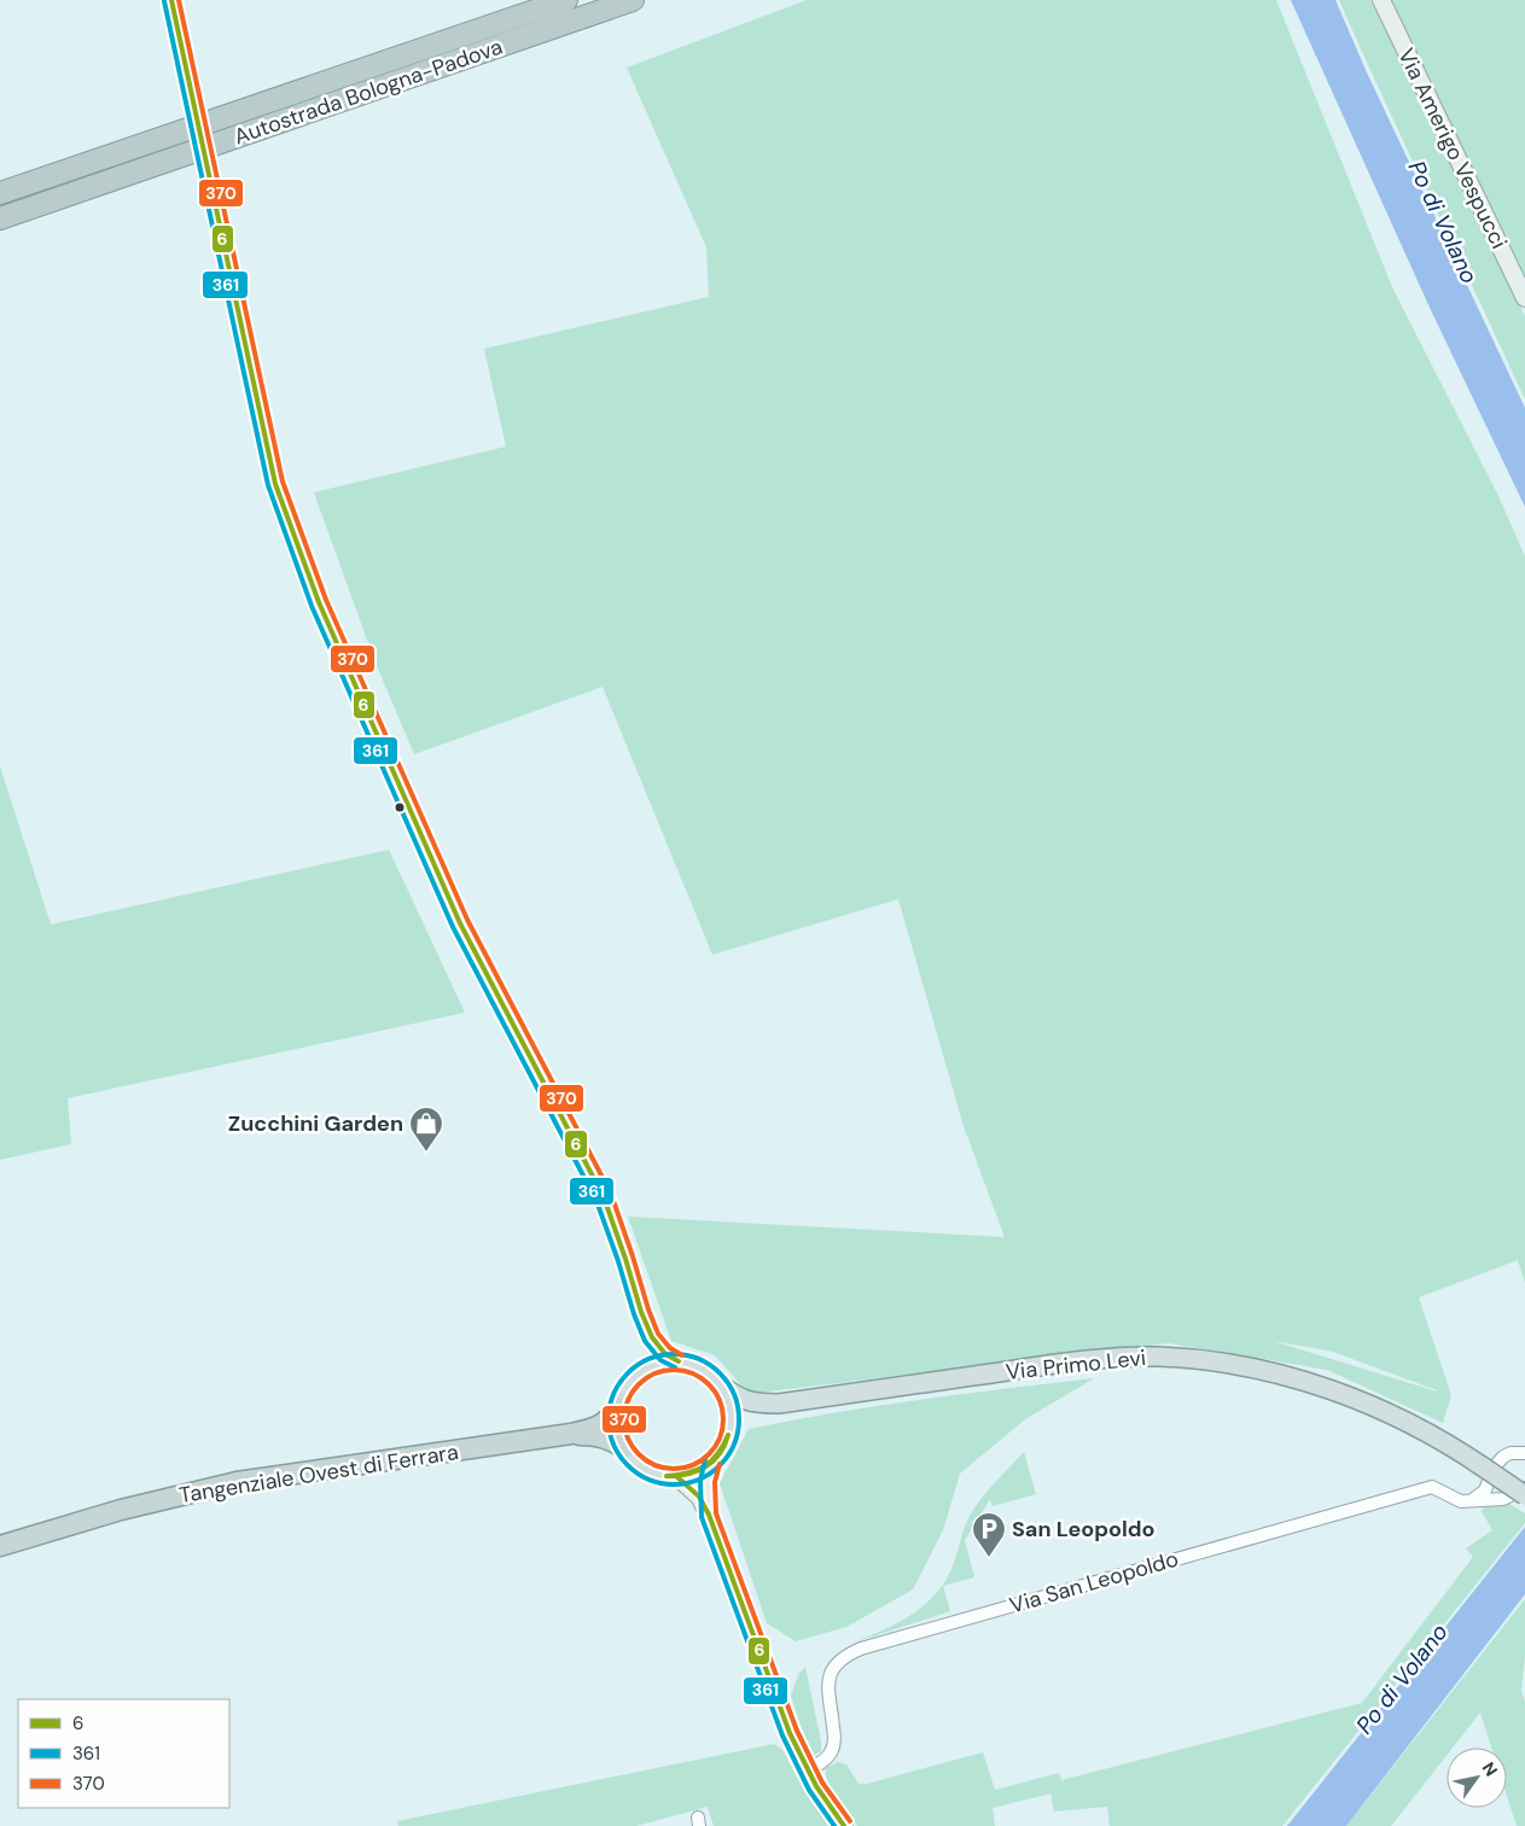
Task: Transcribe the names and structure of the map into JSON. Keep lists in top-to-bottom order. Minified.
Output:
{"streets":{"highway":["Autostrada Bologna-Padova","Tangenziale Ovest di Ferrara"],"main road":["Via Amerigo Vespucci","Via Primo Levi"],"street":["Via San Leopoldo"]},"water":["Po di Volano"],"places":{"shop":["Zucchini Garden"],"parking":["San Leopoldo"]},"lines":["transit line 6","transit line 370","transit line 361"],"legend":["6","361","370"],"north":"top right"}
